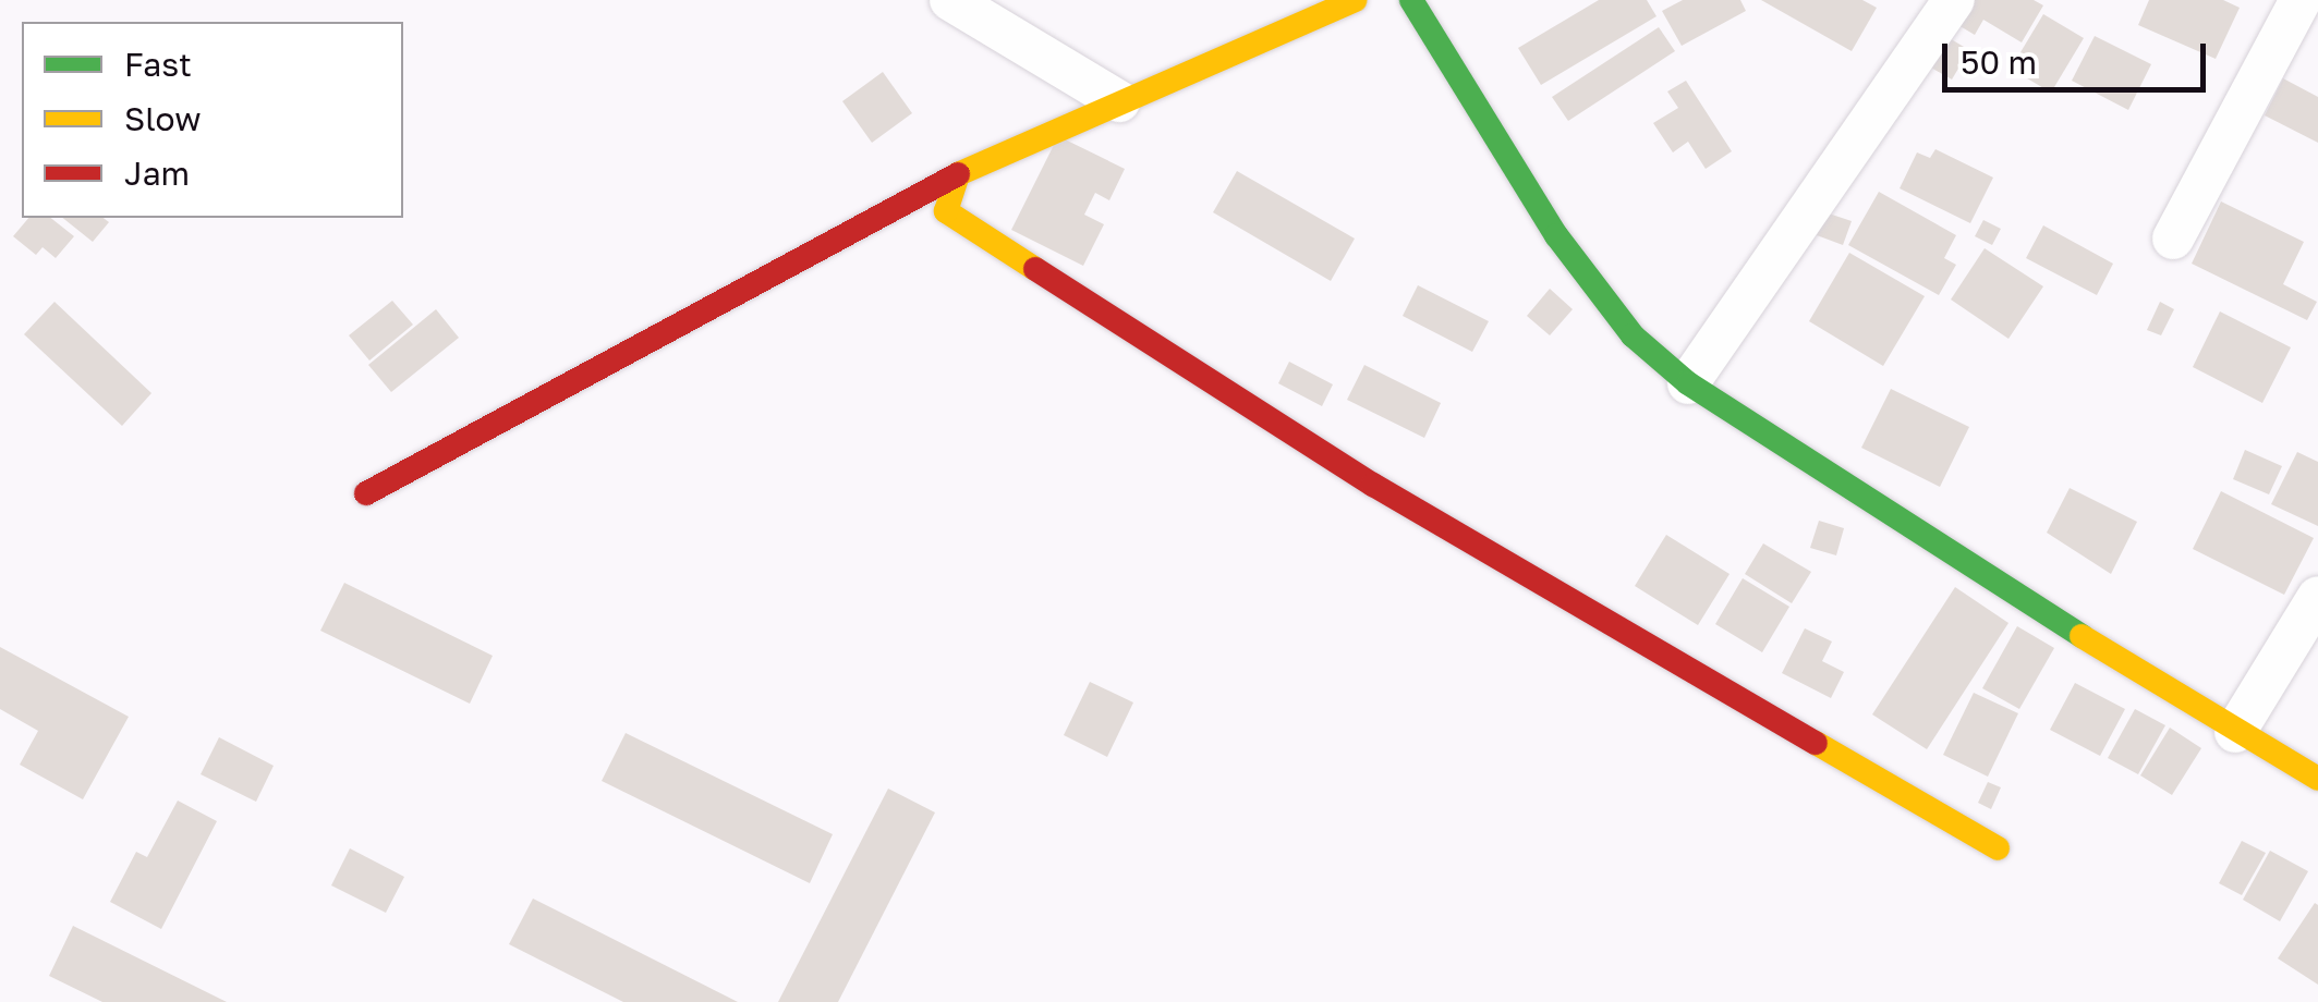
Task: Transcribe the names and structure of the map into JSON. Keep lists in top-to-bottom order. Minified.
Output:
{"legend":["Fast","Slow","Jam"],"scale_bar":"50 m"}
